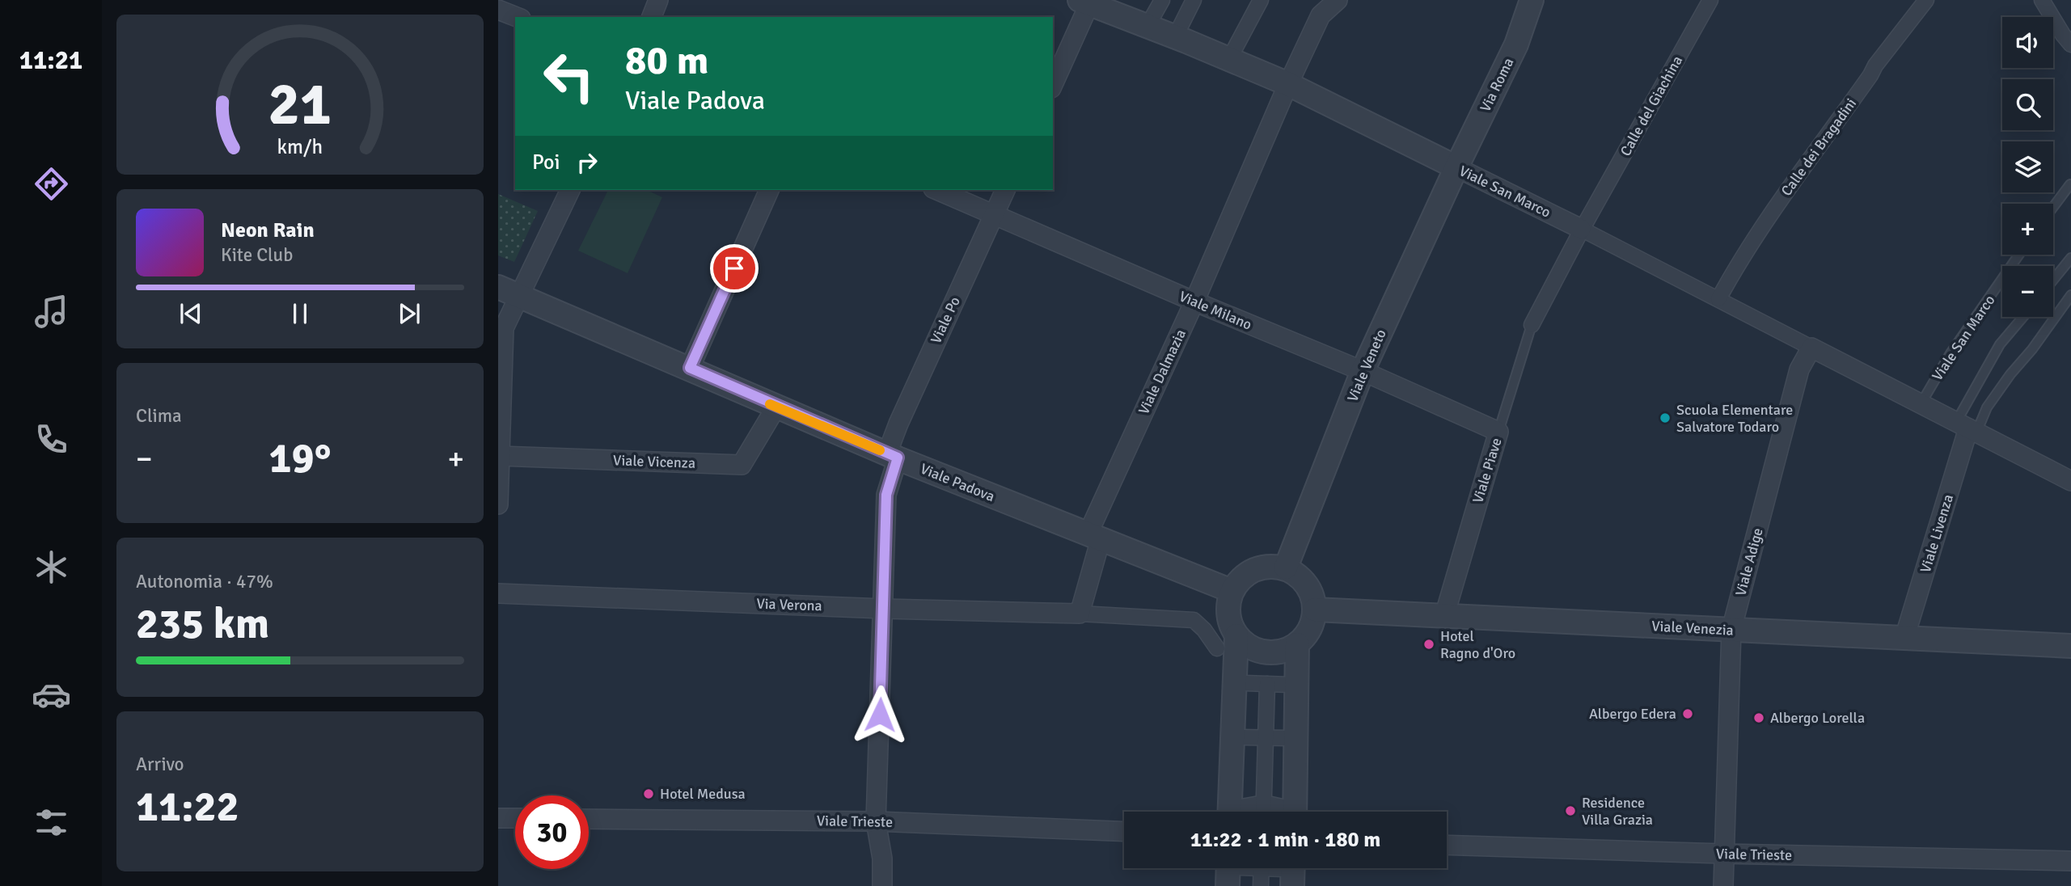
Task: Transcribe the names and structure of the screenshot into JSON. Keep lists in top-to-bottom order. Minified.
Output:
{"streets":{"street":["Via Roma","Calle del Giachina","Calle dei Bragadini","Viale San Marco","Viale Milano","Viale Po","Viale Veneto","Viale Dalmazia","Viale Vicenza","Viale Piave","Viale Padova","Viale Livenza","Viale Adige","Via Verona","Viale Venezia","Viale Trieste"]},"crossings":[["Via Roma","Viale San Marco"],["Via Roma","Viale Veneto"],["Calle del Giachina","Viale San Marco"],["Calle del Giachina","Viale Piave"],["Calle dei Bragadini","Viale San Marco"],["Viale San Marco","Viale Veneto"],["Viale San Marco","Viale Dalmazia"],["Viale San Marco","Viale Livenza"],["Viale San Marco","Viale Adige"],["Viale Milano","Viale Po"],["Viale Milano","Viale Veneto"],["Viale Milano","Viale Dalmazia"],["Viale Milano","Viale Piave"],["Viale Po","Viale Padova"],["Viale Po","Via Verona"],["Viale Po","Viale Trieste"],["Viale Veneto","Viale Padova"],["Viale Veneto","Viale Venezia"],["Viale Dalmazia","Viale Padova"],["Viale Vicenza","Viale Padova"],["Viale Piave","Viale Venezia"],["Viale Padova","Viale Venezia"],["Viale Livenza","Viale Venezia"],["Viale Adige","Viale Venezia"],["Viale Adige","Viale Trieste"]],"places":["Scuola Elementare Salvatore Todaro","Hotel Ragno d'Oro","Albergo Edera","Albergo Lorella","Hotel Medusa","Residence Villa Grazia"],"page":{"tabs":"11:21","map_buttons":["+","−"],"turn":["80 m","Viale Padova"],"then":"Poi","song":["Neon Rain","Kite Club"],"tile":["Clima",["Autonomia · 47%","235 km"],["Arrivo","11:22"]],"heat":["−","19°","+"],"limit":"30","trip":"11:22 · 1 min · 180 m","gauge":["21","km/h"]}}
